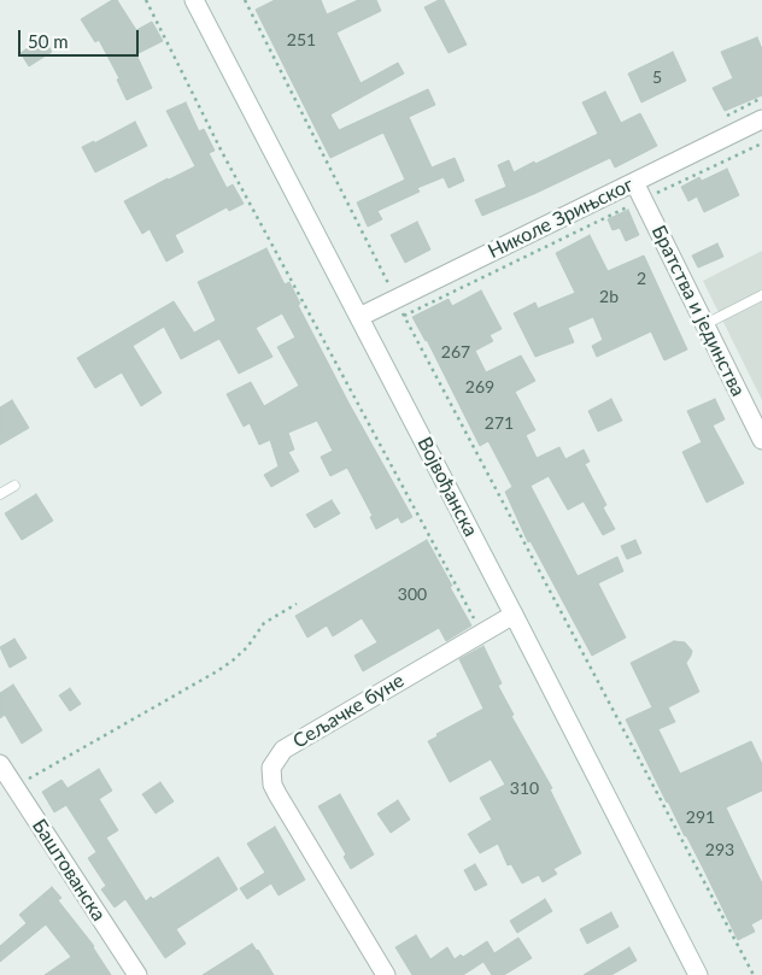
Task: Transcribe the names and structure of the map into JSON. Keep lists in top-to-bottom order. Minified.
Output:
{"streets":{"street":["Николе Зрињског","Братства и јединства","Војвођанска","Сељачке буне","Баштованска"]},"crossings":[["Николе Зрињског","Братства и јединства"],["Николе Зрињског","Војвођанска"],["Војвођанска","Сељачке буне"]],"house_numbers":["251","5","2","2b","267","269","271","300","310","291","293"],"scale_bar":"50 m"}
